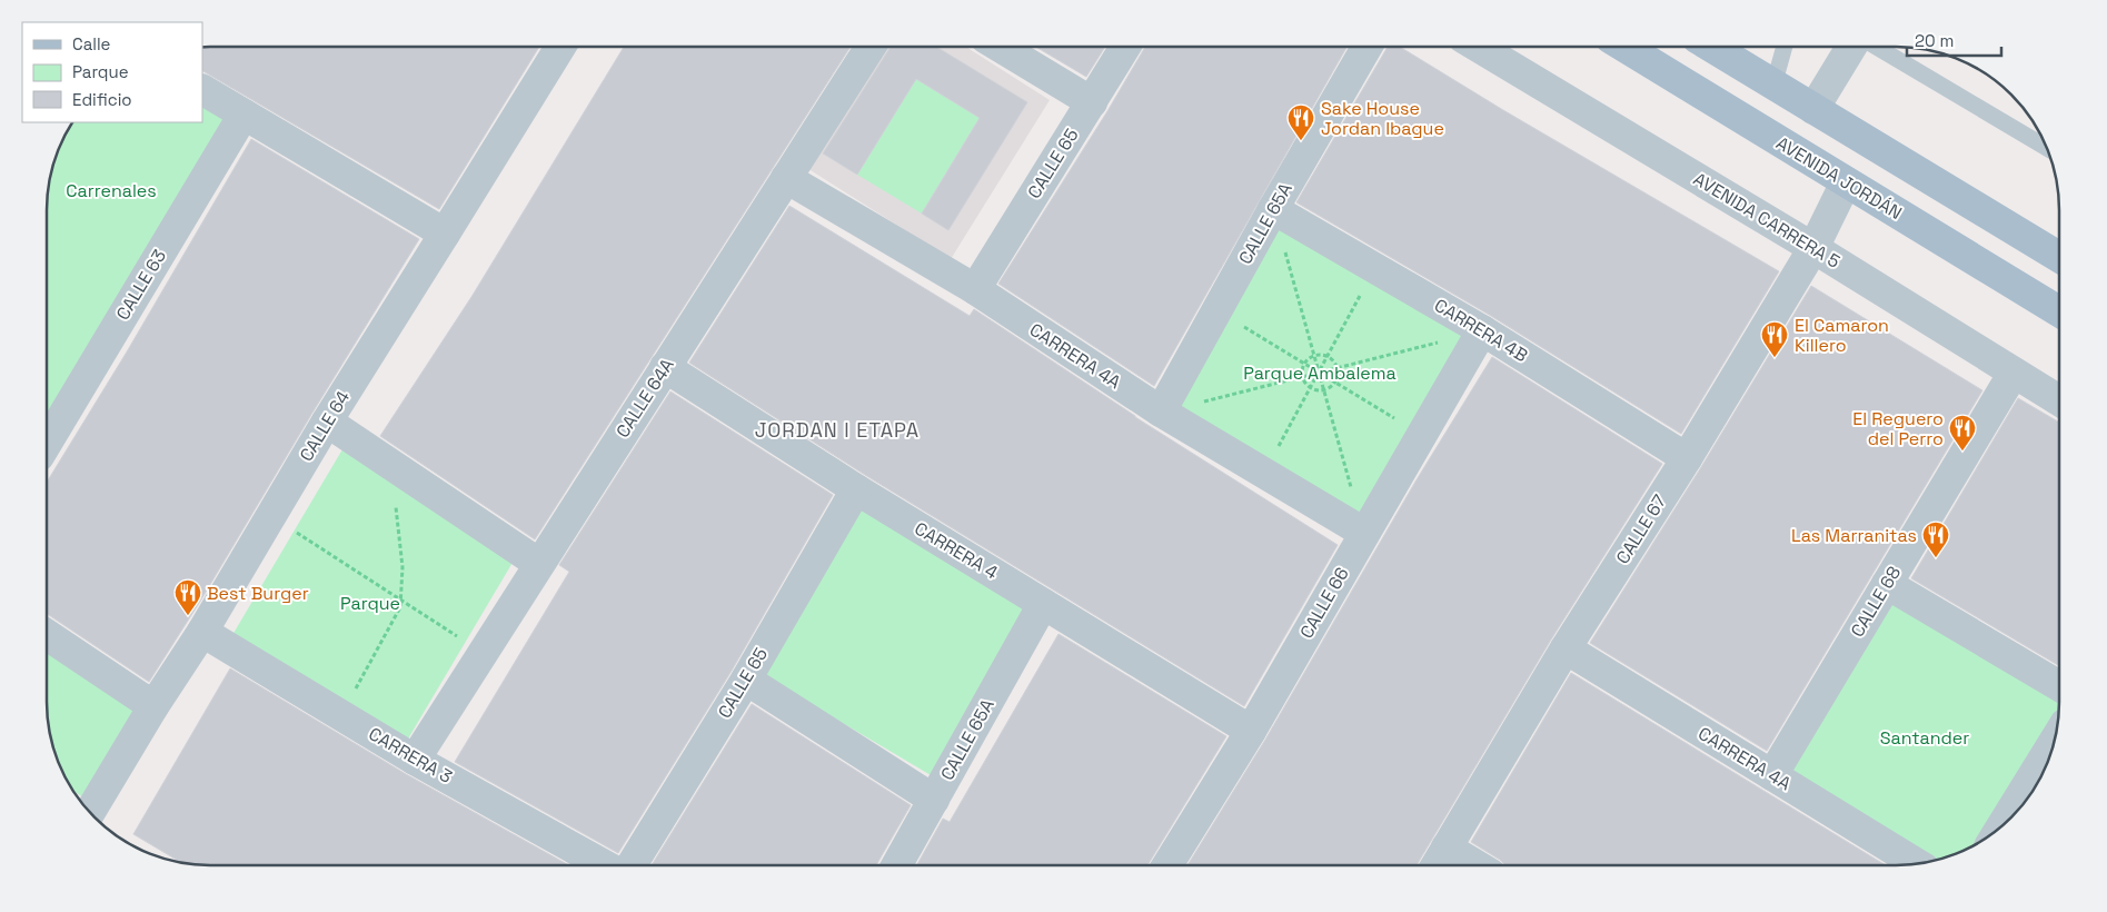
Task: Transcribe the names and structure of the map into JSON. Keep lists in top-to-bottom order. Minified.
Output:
{"streets":{"main road":["AVENIDA JORDÁN"],"street":["CALLE 65","AVENIDA CARRERA 5","CALLE 65A","CALLE 63","CARRERA 4B","CARRERA 4A","CALLE 64A","CALLE 64","CALLE 67","CARRERA 4","CALLE 68","CALLE 66","CARRERA 3"]},"crossings":[["CALLE 65","CARRERA 4A"],["CALLE 65","CARRERA 4"],["AVENIDA JORDÁN","CALLE 67"],["AVENIDA CARRERA 5","CALLE 67"],["AVENIDA CARRERA 5","CALLE 68"],["CALLE 65A","CARRERA 4B"],["CALLE 65A","CARRERA 4A"],["CALLE 65A","CARRERA 4"],["CARRERA 4B","CALLE 67"],["CARRERA 4B","CALLE 66"],["CARRERA 4A","CALLE 64A"],["CARRERA 4A","CALLE 67"],["CARRERA 4A","CALLE 68"],["CARRERA 4A","CALLE 66"],["CALLE 64A","CARRERA 4"],["CALLE 64A","CARRERA 3"],["CALLE 64","CARRERA 3"],["CARRERA 4","CALLE 66"]],"districts":["JORDAN I ETAPA"],"parks":["Carrenales","Parque Ambalema","Parque","Santander"],"places":{"restaurant":["Sake House Jordan Ibague","El Camaron Killero","El Reguero del Perro","Las Marranitas","Best Burger"]},"legend":["Calle","Parque","Edificio"],"scale_bar":"20 m"}
